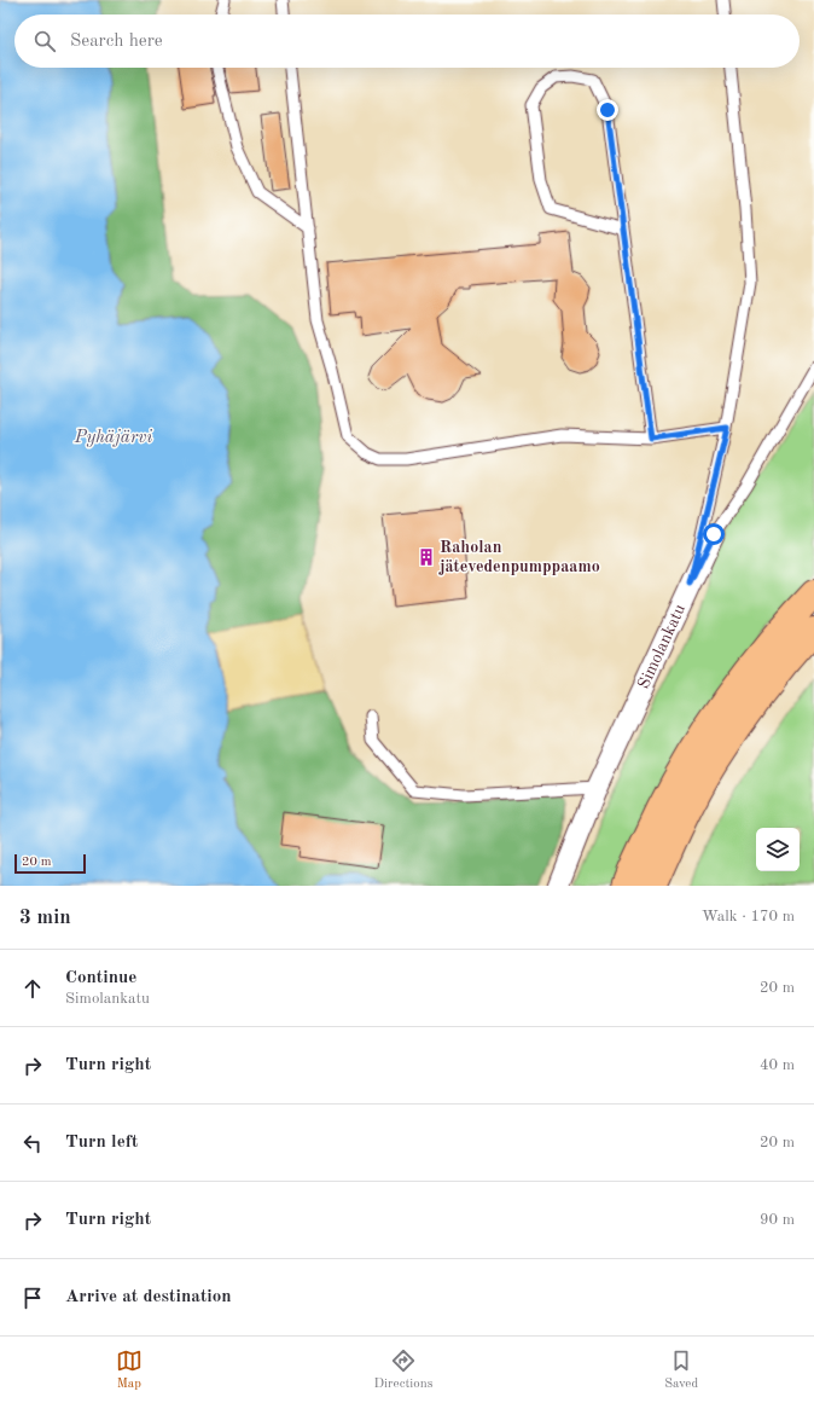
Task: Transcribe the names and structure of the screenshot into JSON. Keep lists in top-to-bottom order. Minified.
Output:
{"streets":{"street":["Simolankatu"]},"water":["Pyhäjärvi"],"places":{"building":["Raholan jätevedenpumppaamo"]},"scale_bar":"20 m","page":{"search":"Search here","scale":"20 m","heading":["3 min","Walk · 170 m"],"list":[["Continue","Simolankatu","20 m"],["Turn right","40 m"],["Turn left","20 m"],["Turn right","90 m"],"Arrive at destination"],"nav":["Map","Directions","Saved"]}}
